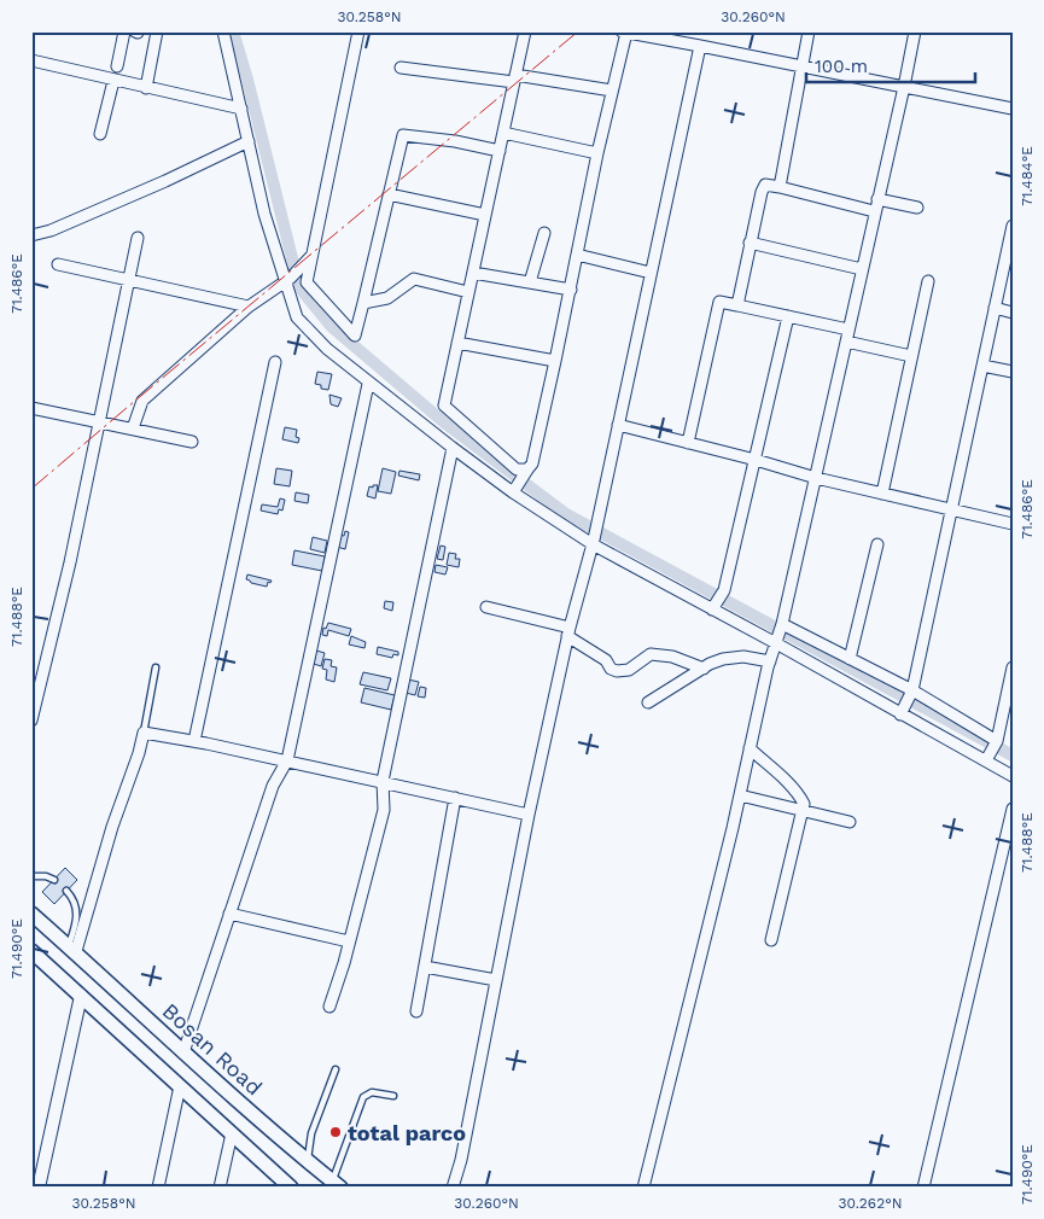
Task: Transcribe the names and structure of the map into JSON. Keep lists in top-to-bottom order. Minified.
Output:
{"streets":{"main road":["Bosan Road"]},"places":["total parco"],"scale_bar":"100 m","coordinates":["30.258°N","30.260°N","71.484°E","71.486°E","71.488°E","71.490°E","30.262°N"]}
